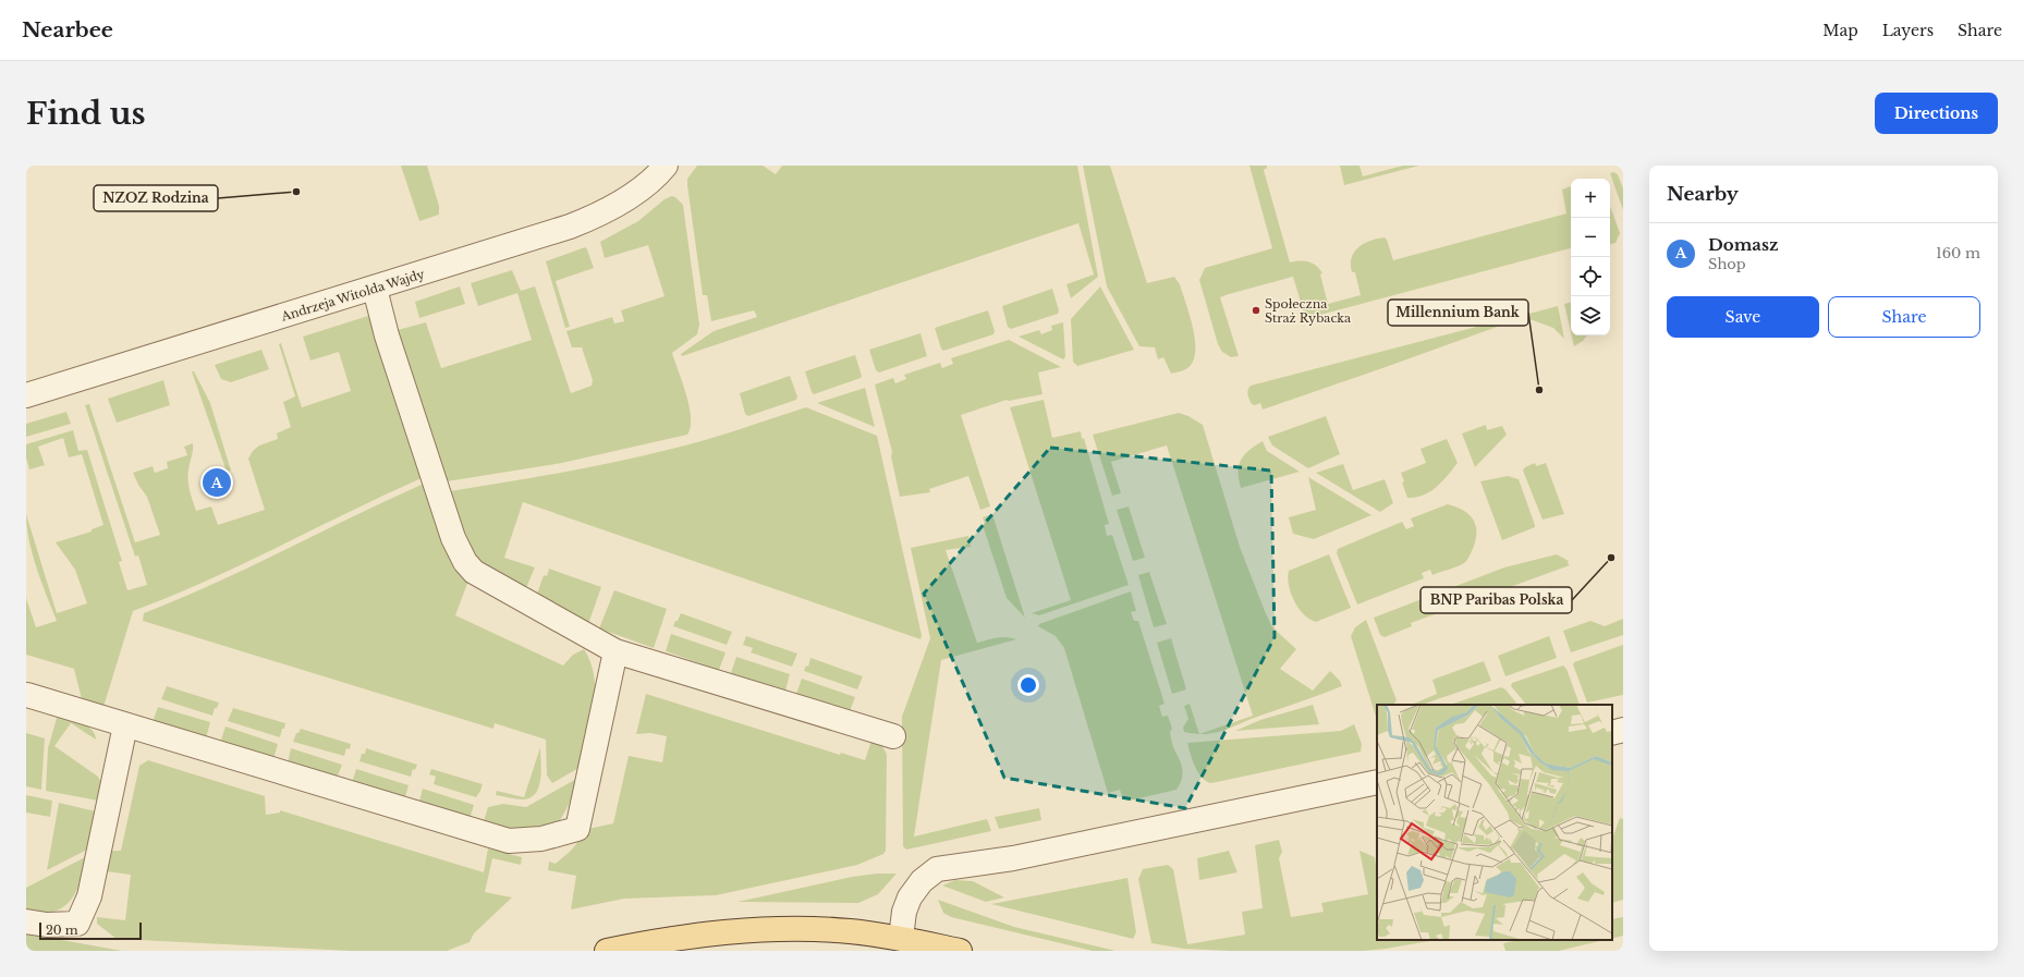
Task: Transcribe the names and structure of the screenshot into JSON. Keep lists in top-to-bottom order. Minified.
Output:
{"streets":{"street":["Andrzeja Witolda Wajdy"]},"places":["NZOZ Rodzina","Społeczna Straż Rybacka","Millennium Bank","BNP Paribas Polska"],"scale_bar":"20 m","page":{"header":"Nearbee","nav":["Map","Layers","Share"],"buttons":["Directions",["Save","Share"]],"title":"Find us","heading":"Nearby","map_buttons":["+","−"],"list":[{"mark":"A","name":"Domasz","note":"Shop","value":"160 m"}],"pins":"A","scale":"20 m"}}
